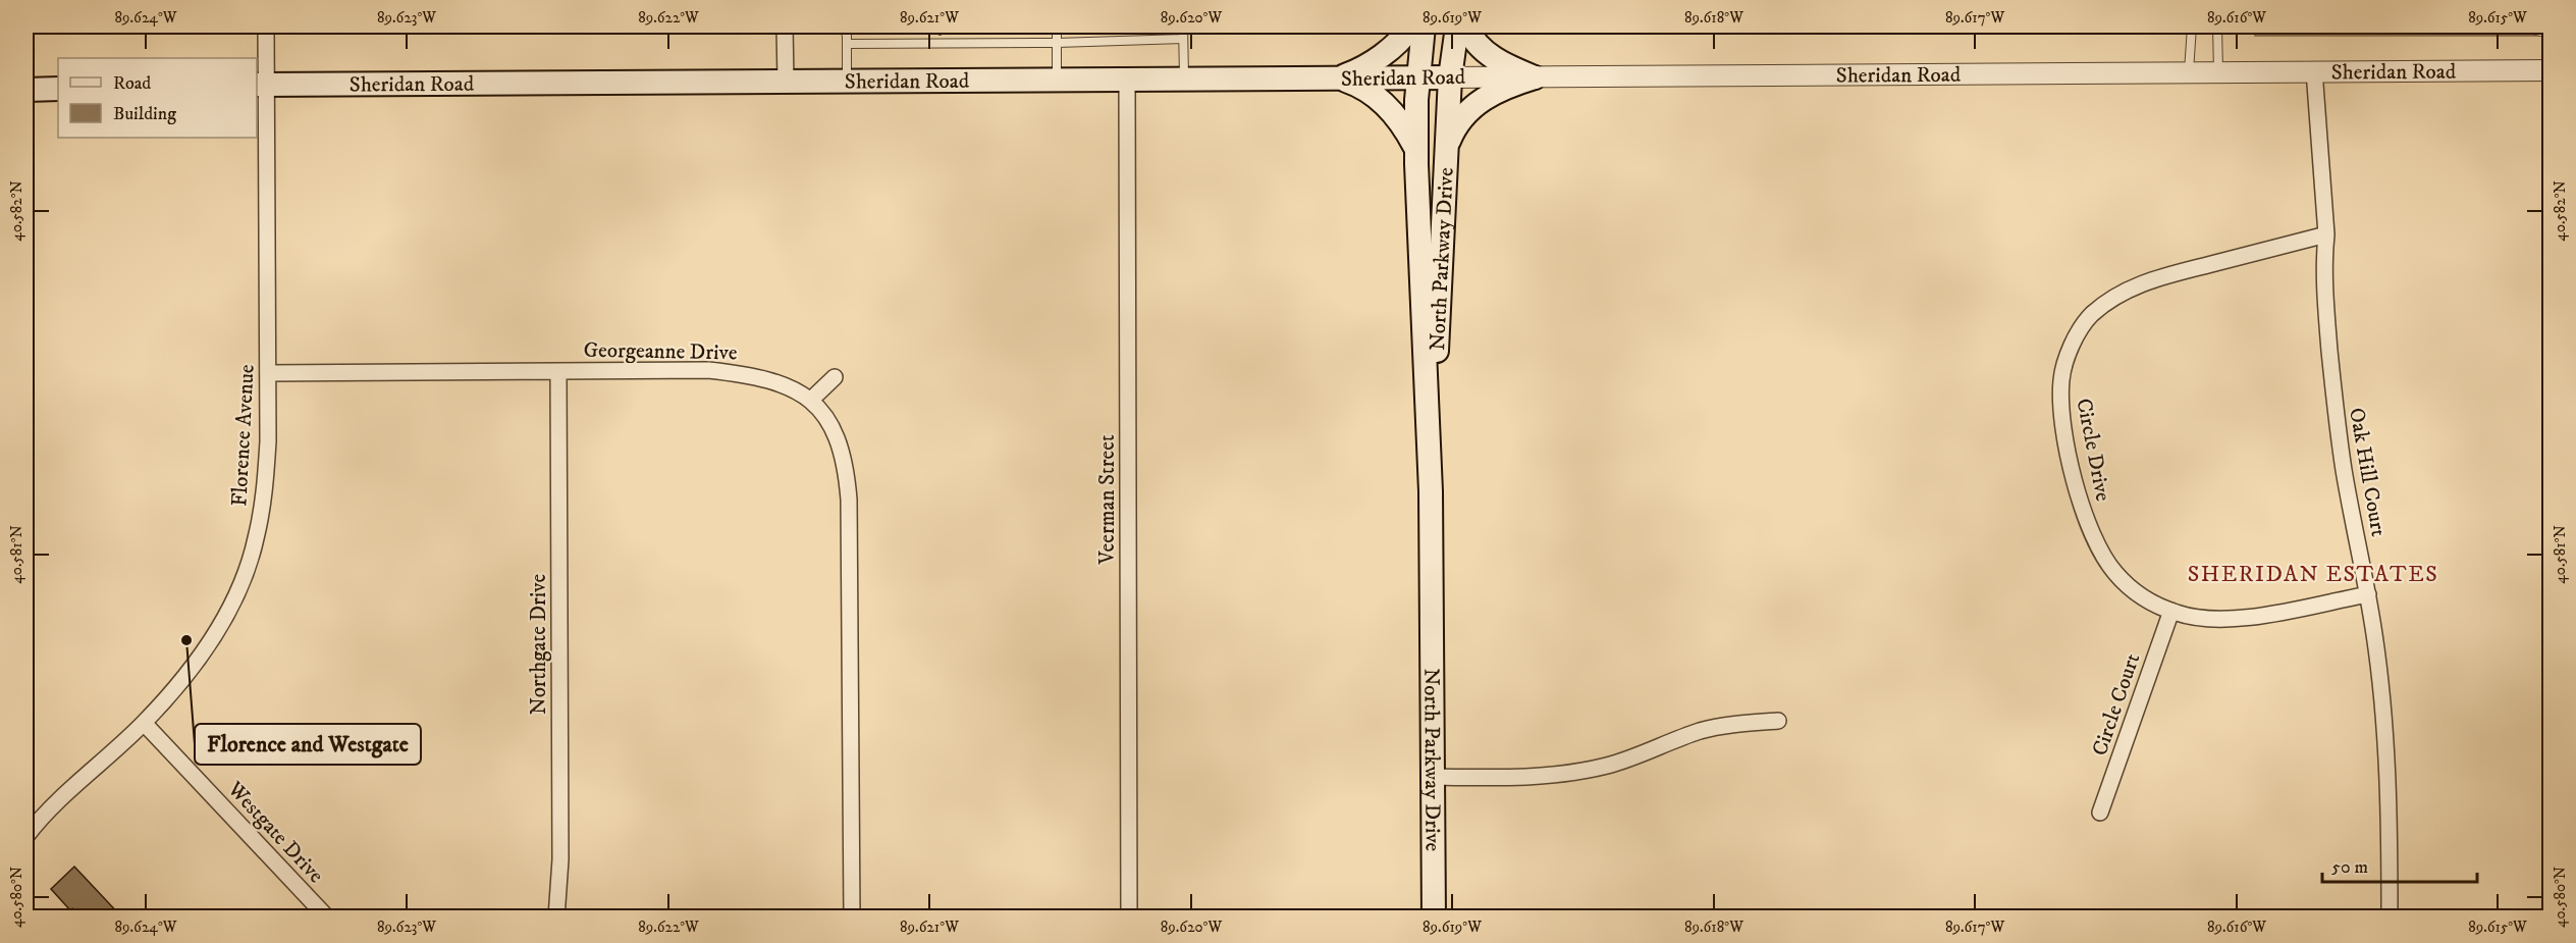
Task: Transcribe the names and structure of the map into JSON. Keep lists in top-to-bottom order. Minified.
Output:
{"streets":{"main road":["Sheridan Road","North Parkway Drive"],"street":["Georgeanne Drive","Florence Avenue","Circle Drive","Oak Hill Court","Veerman Street","Northgate Drive","Circle Court","Westgate Drive"]},"crossings":[["Sheridan Road","North Parkway Drive"],["Sheridan Road","Florence Avenue"],["Sheridan Road","Oak Hill Court"],["Sheridan Road","Veerman Street"],["Georgeanne Drive","Florence Avenue"],["Georgeanne Drive","Northgate Drive"],["Florence Avenue","Westgate Drive"],["Circle Drive","Oak Hill Court"],["Circle Drive","Circle Court"]],"districts":["SHERIDAN ESTATES"],"places":["Florence and Westgate"],"legend":["Road","Building"],"scale_bar":"50 m","coordinates":["89.624°W","89.623°W","89.622°W","89.621°W","89.620°W","89.619°W","89.618°W","89.617°W","89.616°W","89.615°W","40.582°N","40.581°N","40.580°N"]}
